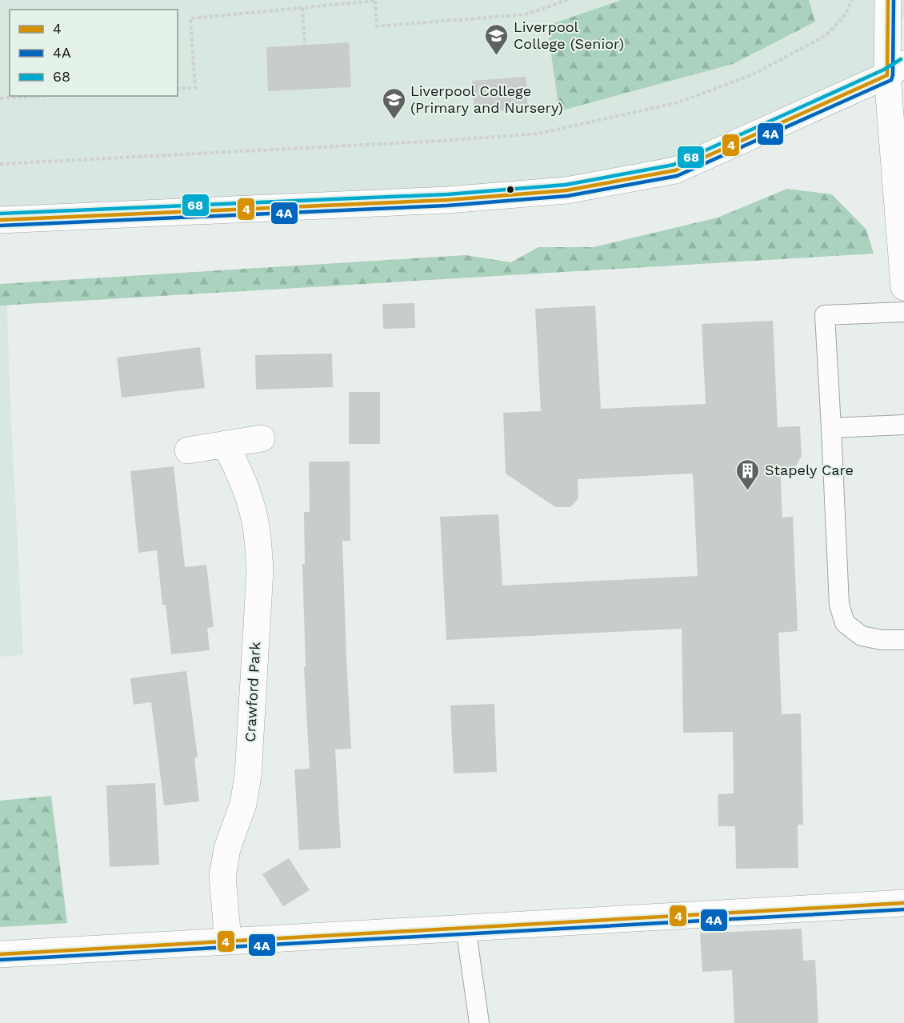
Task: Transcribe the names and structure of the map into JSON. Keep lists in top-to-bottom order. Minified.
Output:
{"streets":{"street":["Crawford Park"]},"places":{"school or university":["Liverpool College (Senior)","Liverpool College (Primary and Nursery)"],"building":["Stapely Care"]},"lines":["transit line 4","transit line 4A","transit line 68"],"legend":["4","4A","68"]}
